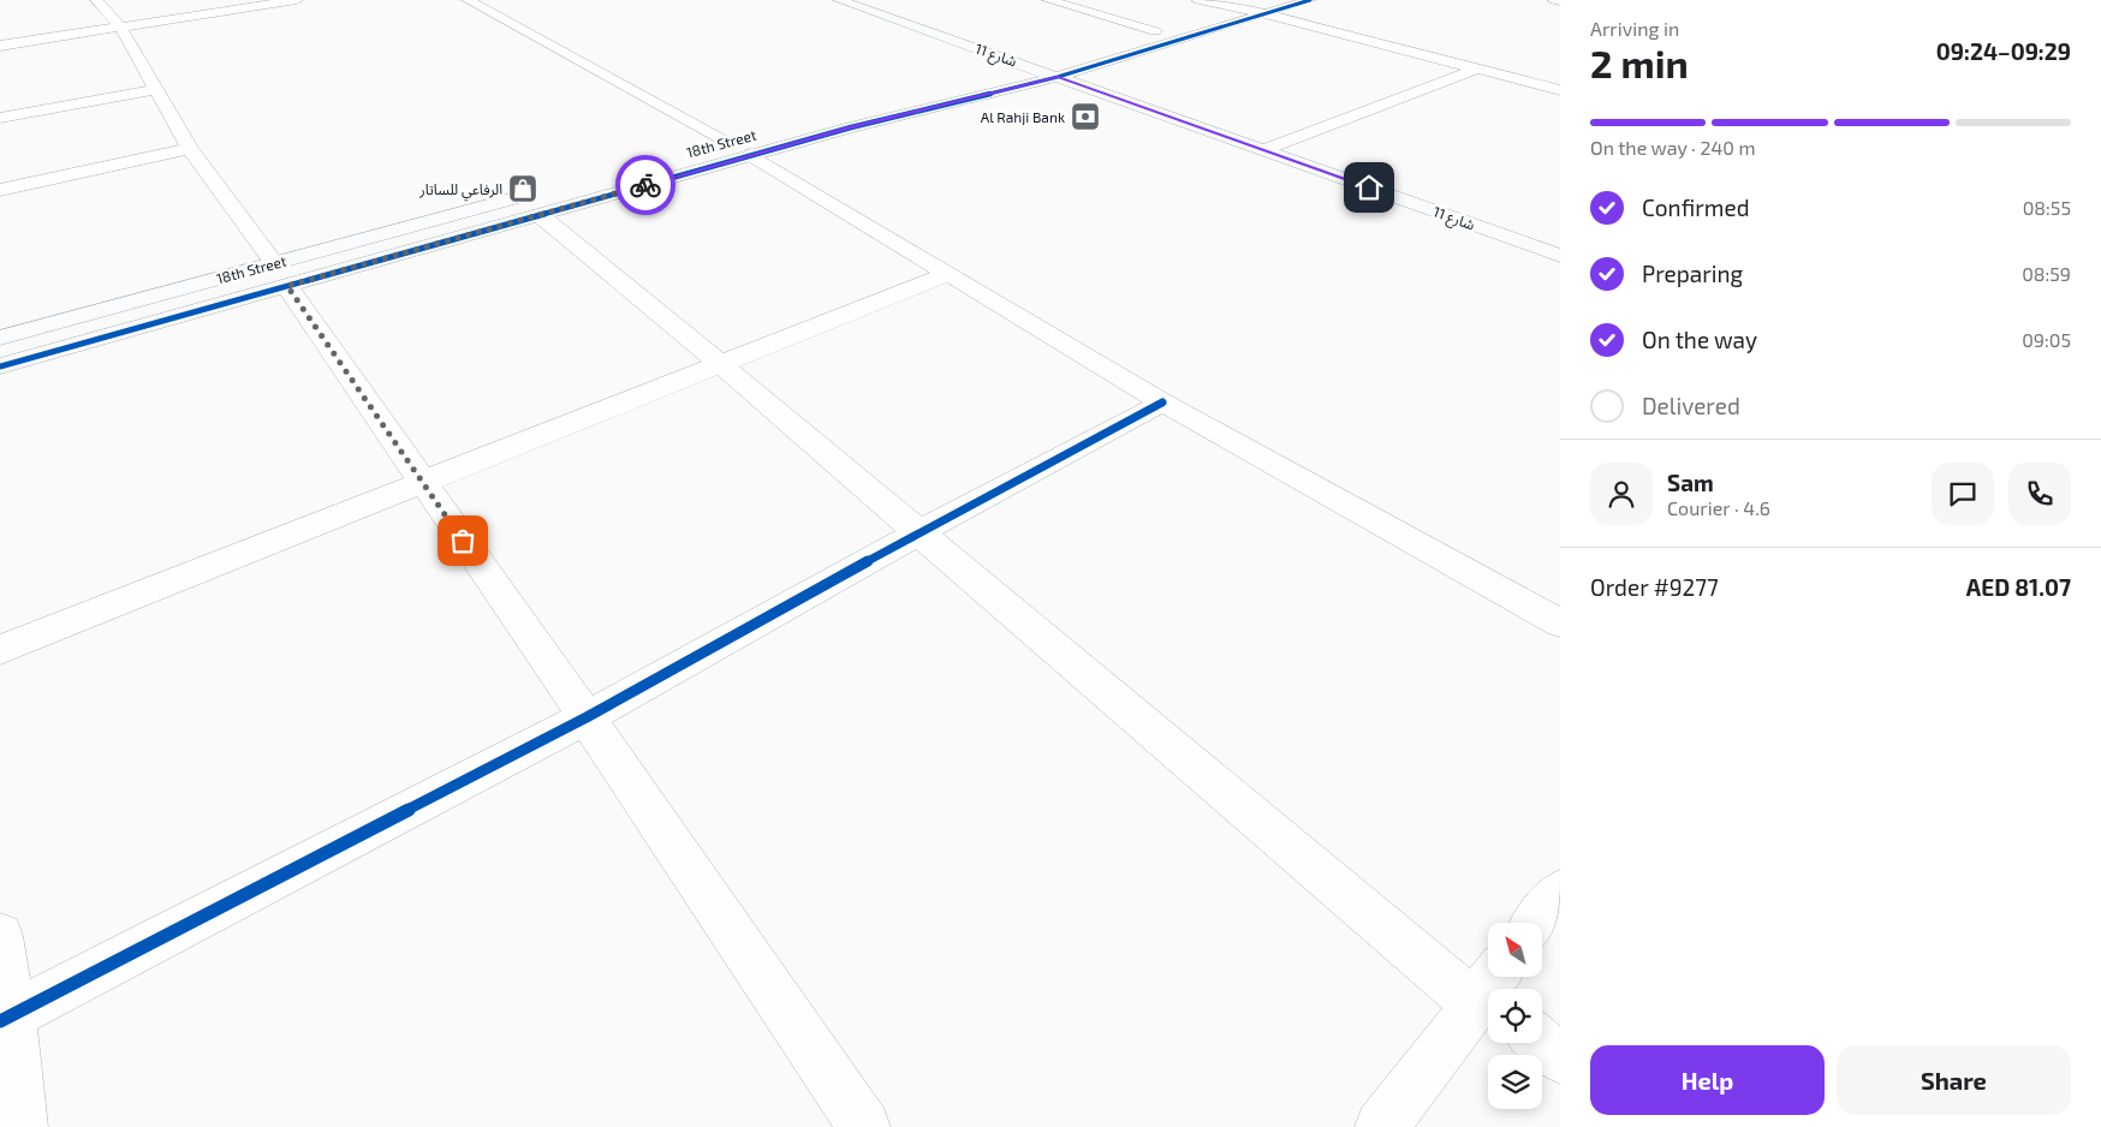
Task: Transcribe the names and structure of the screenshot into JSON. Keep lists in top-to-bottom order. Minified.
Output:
{"streets":{"street":["شارع 11","18th Street"]},"places":{"bank":["Al Rahji Bank"],"shop":["الرفاعي للساتار"]},"north":"top left","page":{"heading":["2 min","Arriving in","09:24–09:29"],"panel":["Sam","Courier · 4.6","Order #9277","AED 81.07"],"bar":"On the way · 240 m","list":[["Confirmed","08:55"],["Preparing","08:59"],["On the way","09:05"],"Delivered"],"buttons":["Help","Share"]}}
